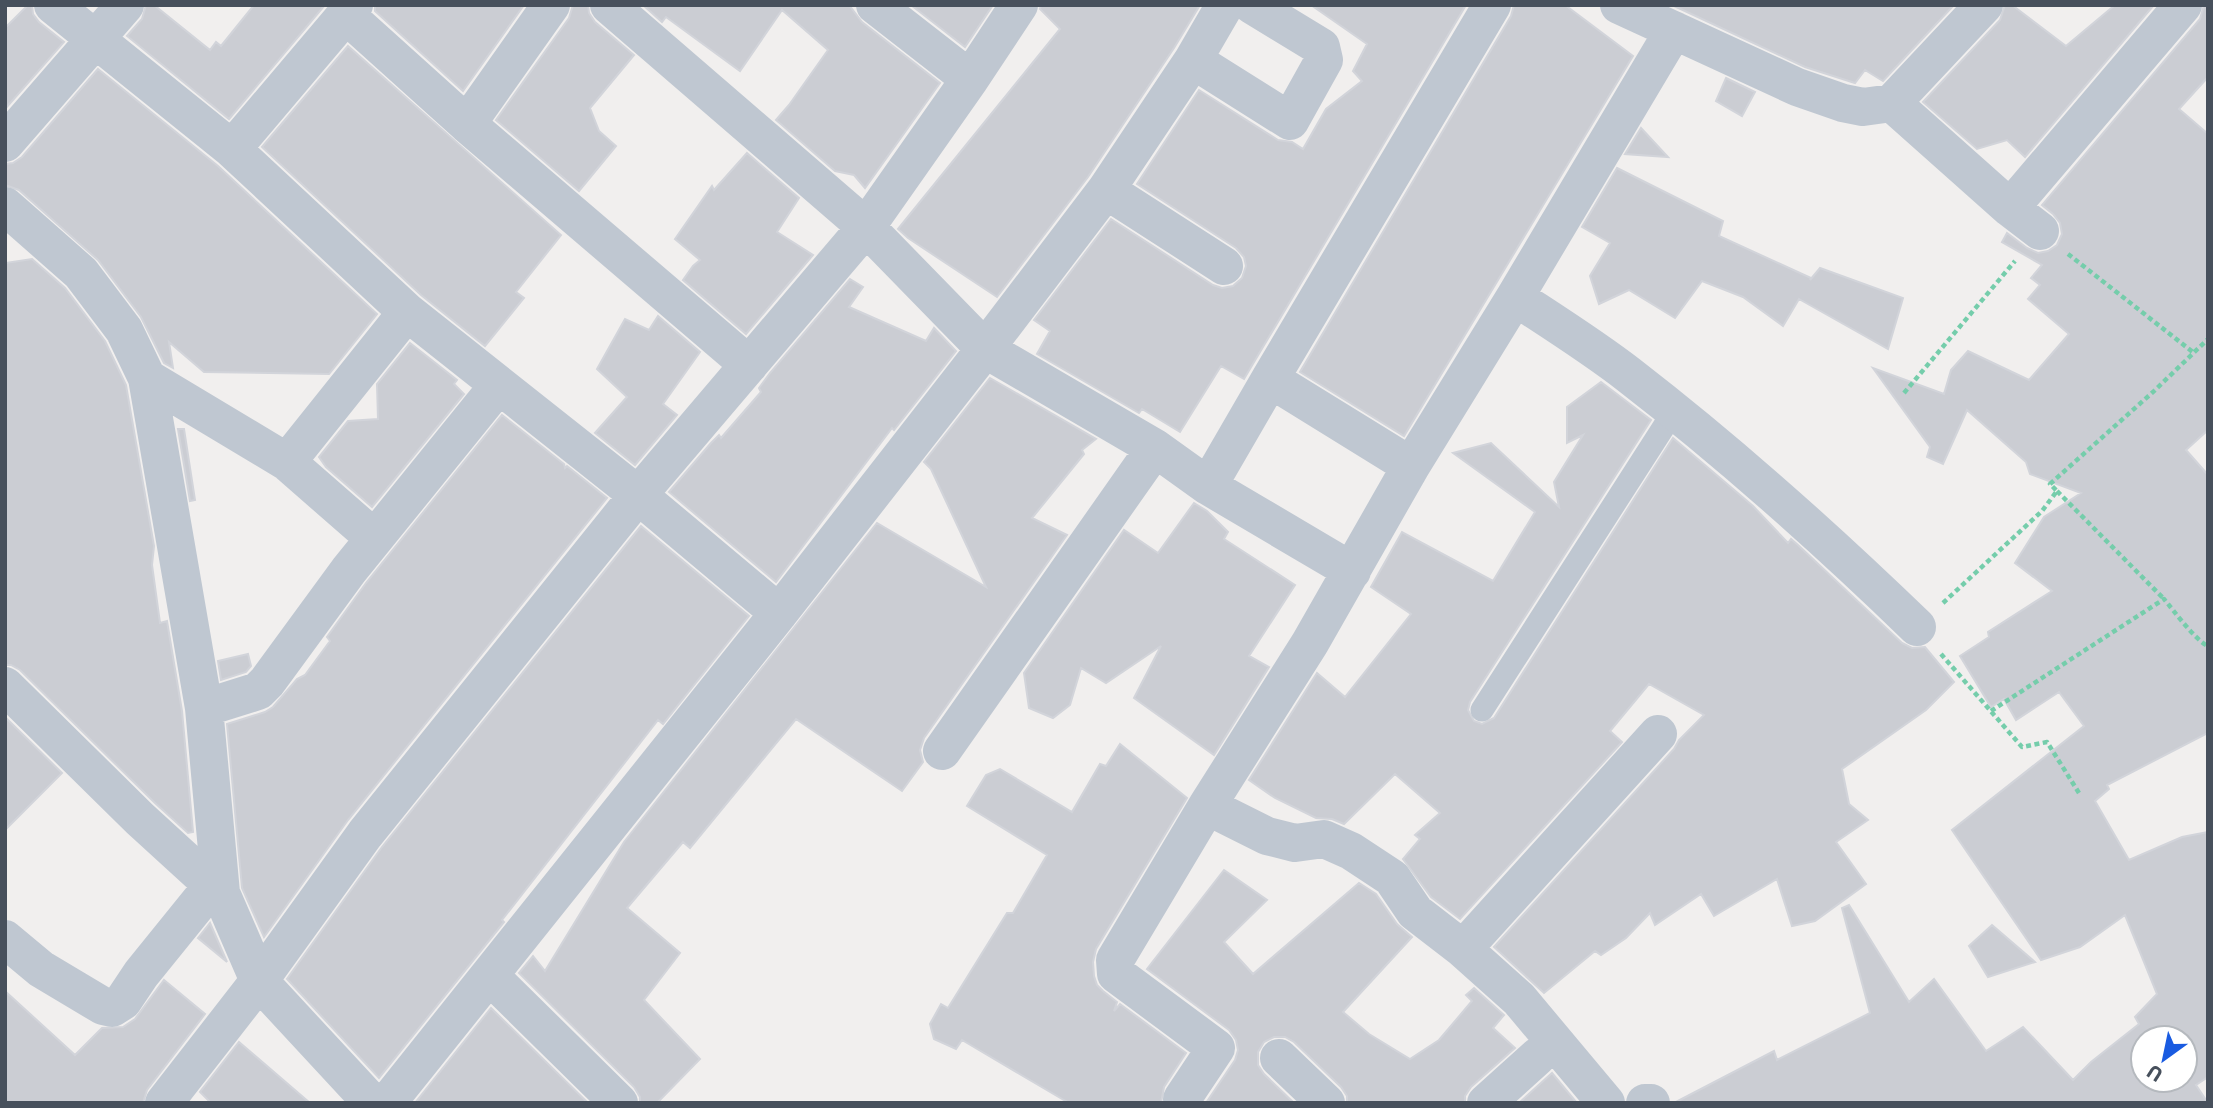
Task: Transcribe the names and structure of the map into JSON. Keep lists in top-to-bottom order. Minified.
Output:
{"north":"bottom left"}
